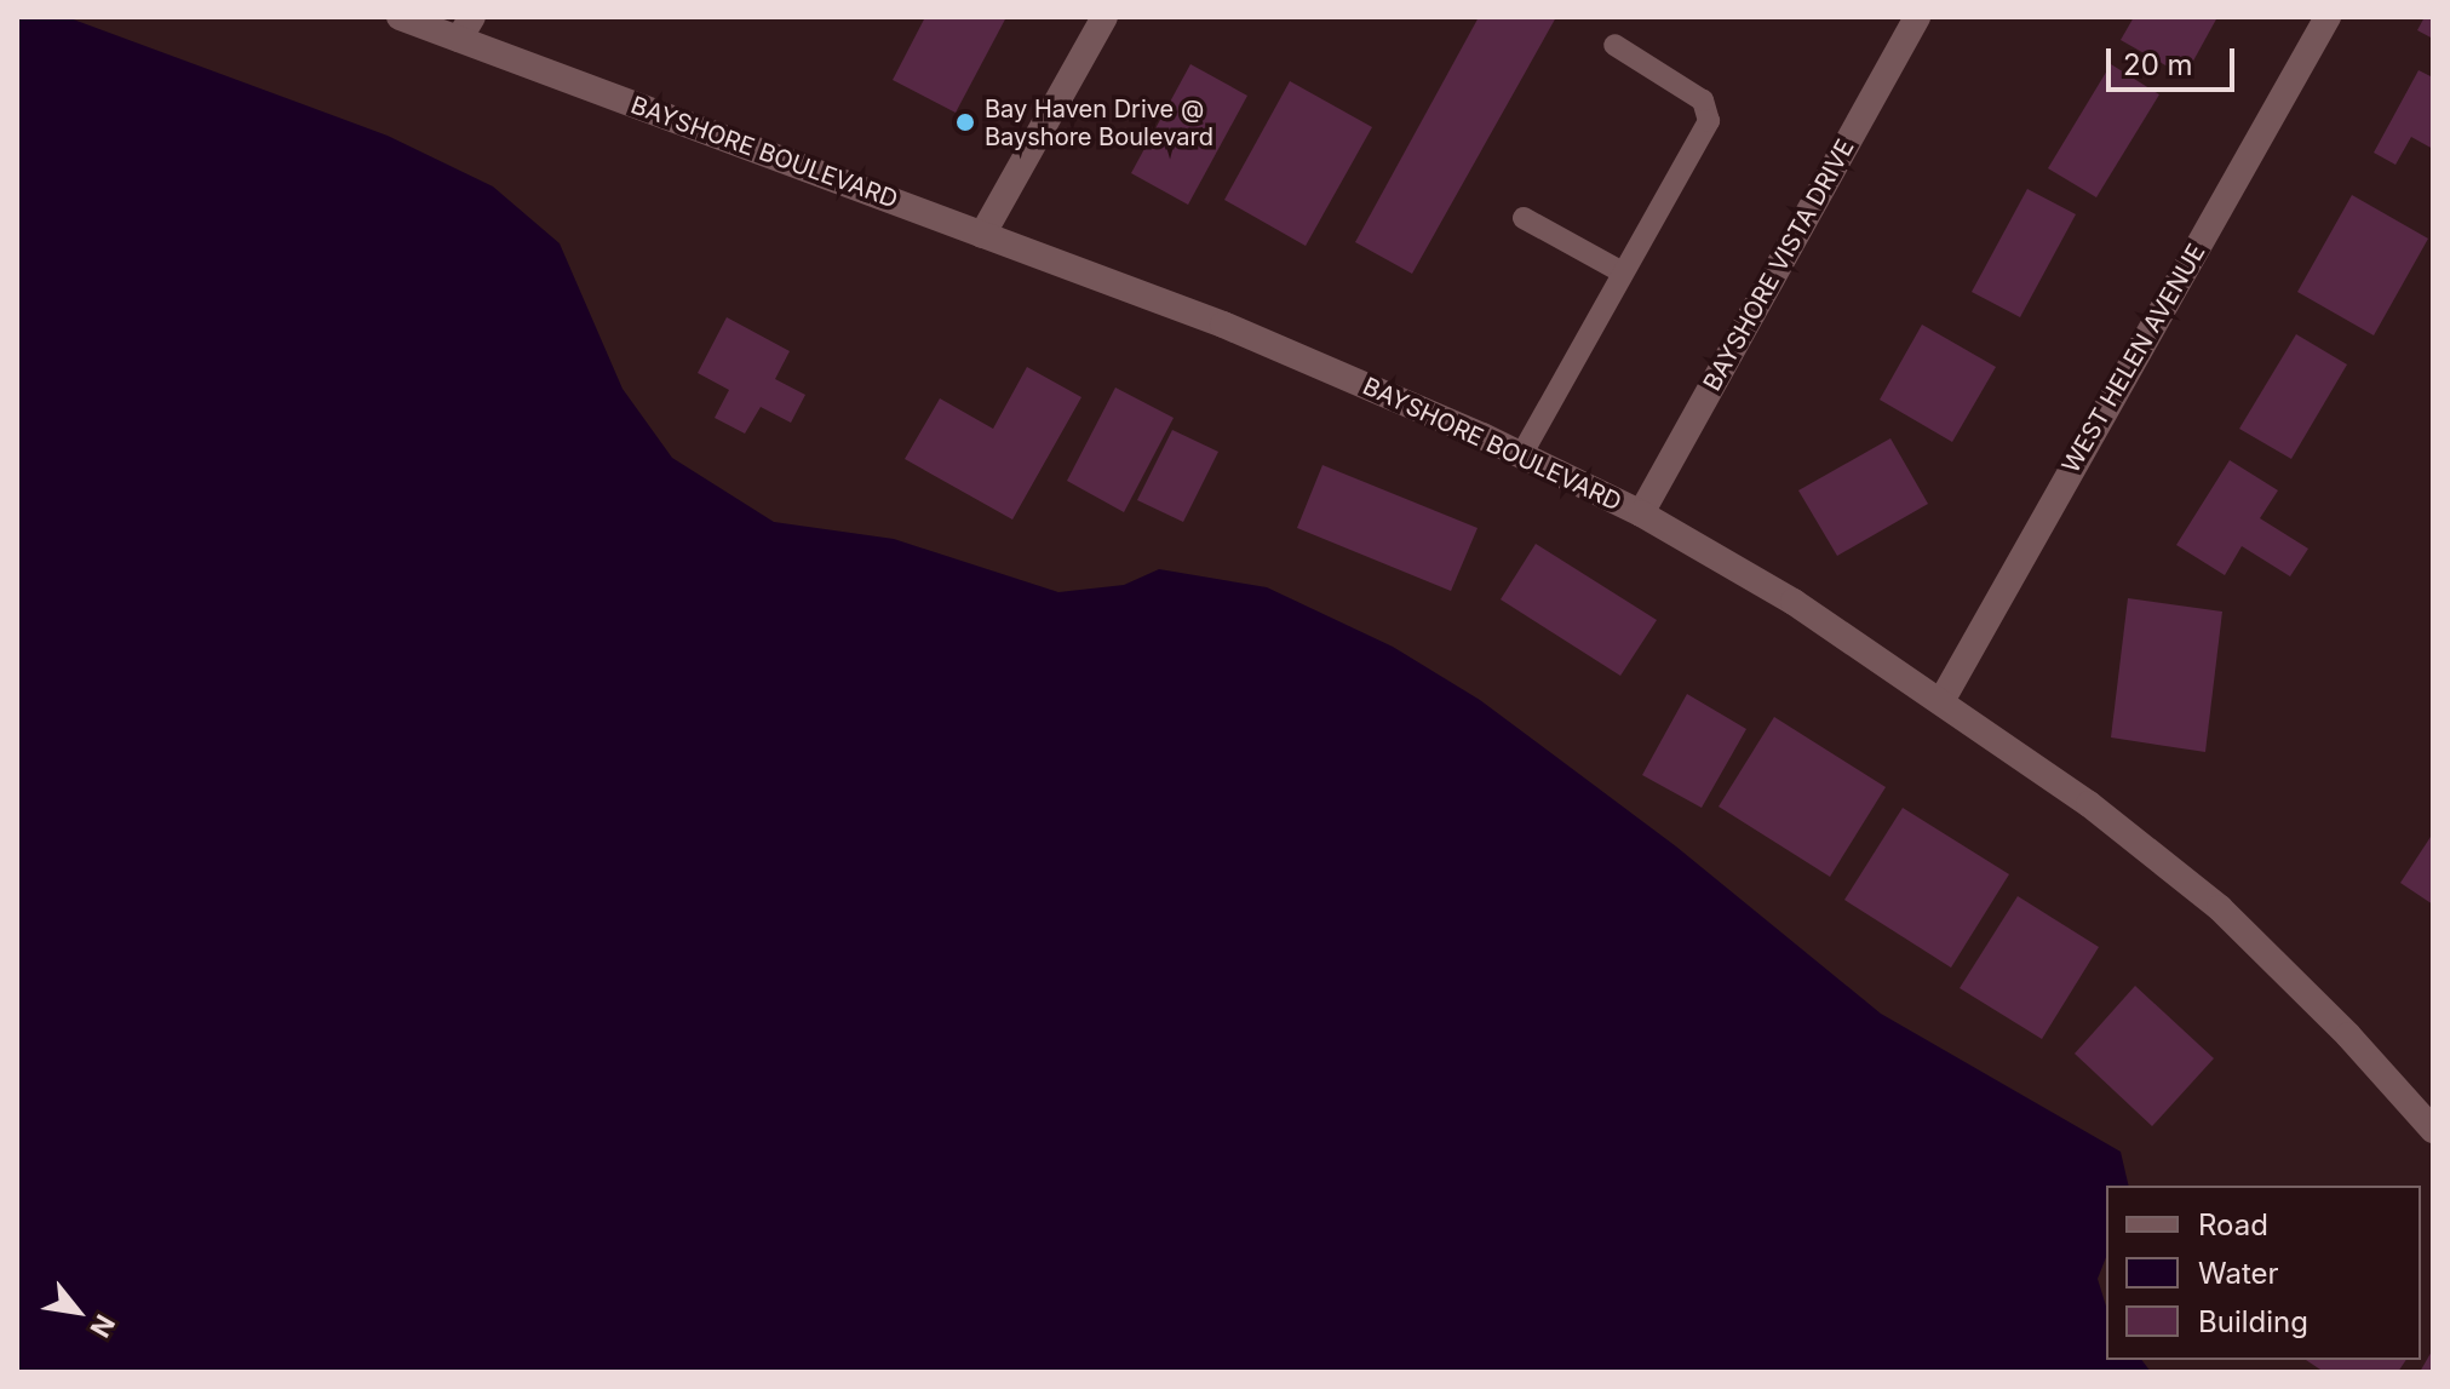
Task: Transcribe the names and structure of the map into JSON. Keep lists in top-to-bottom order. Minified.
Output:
{"streets":{"street":["BAYSHORE BOULEVARD","BAYSHORE VISTA DRIVE","WEST HELEN AVENUE"]},"crossings":[["BAYSHORE BOULEVARD","BAYSHORE VISTA DRIVE"],["BAYSHORE BOULEVARD","WEST HELEN AVENUE"]],"places":["Bay Haven Drive @ Bayshore Boulevard"],"legend":["Road","Water","Building"],"scale_bar":"20 m","north":"bottom right"}
